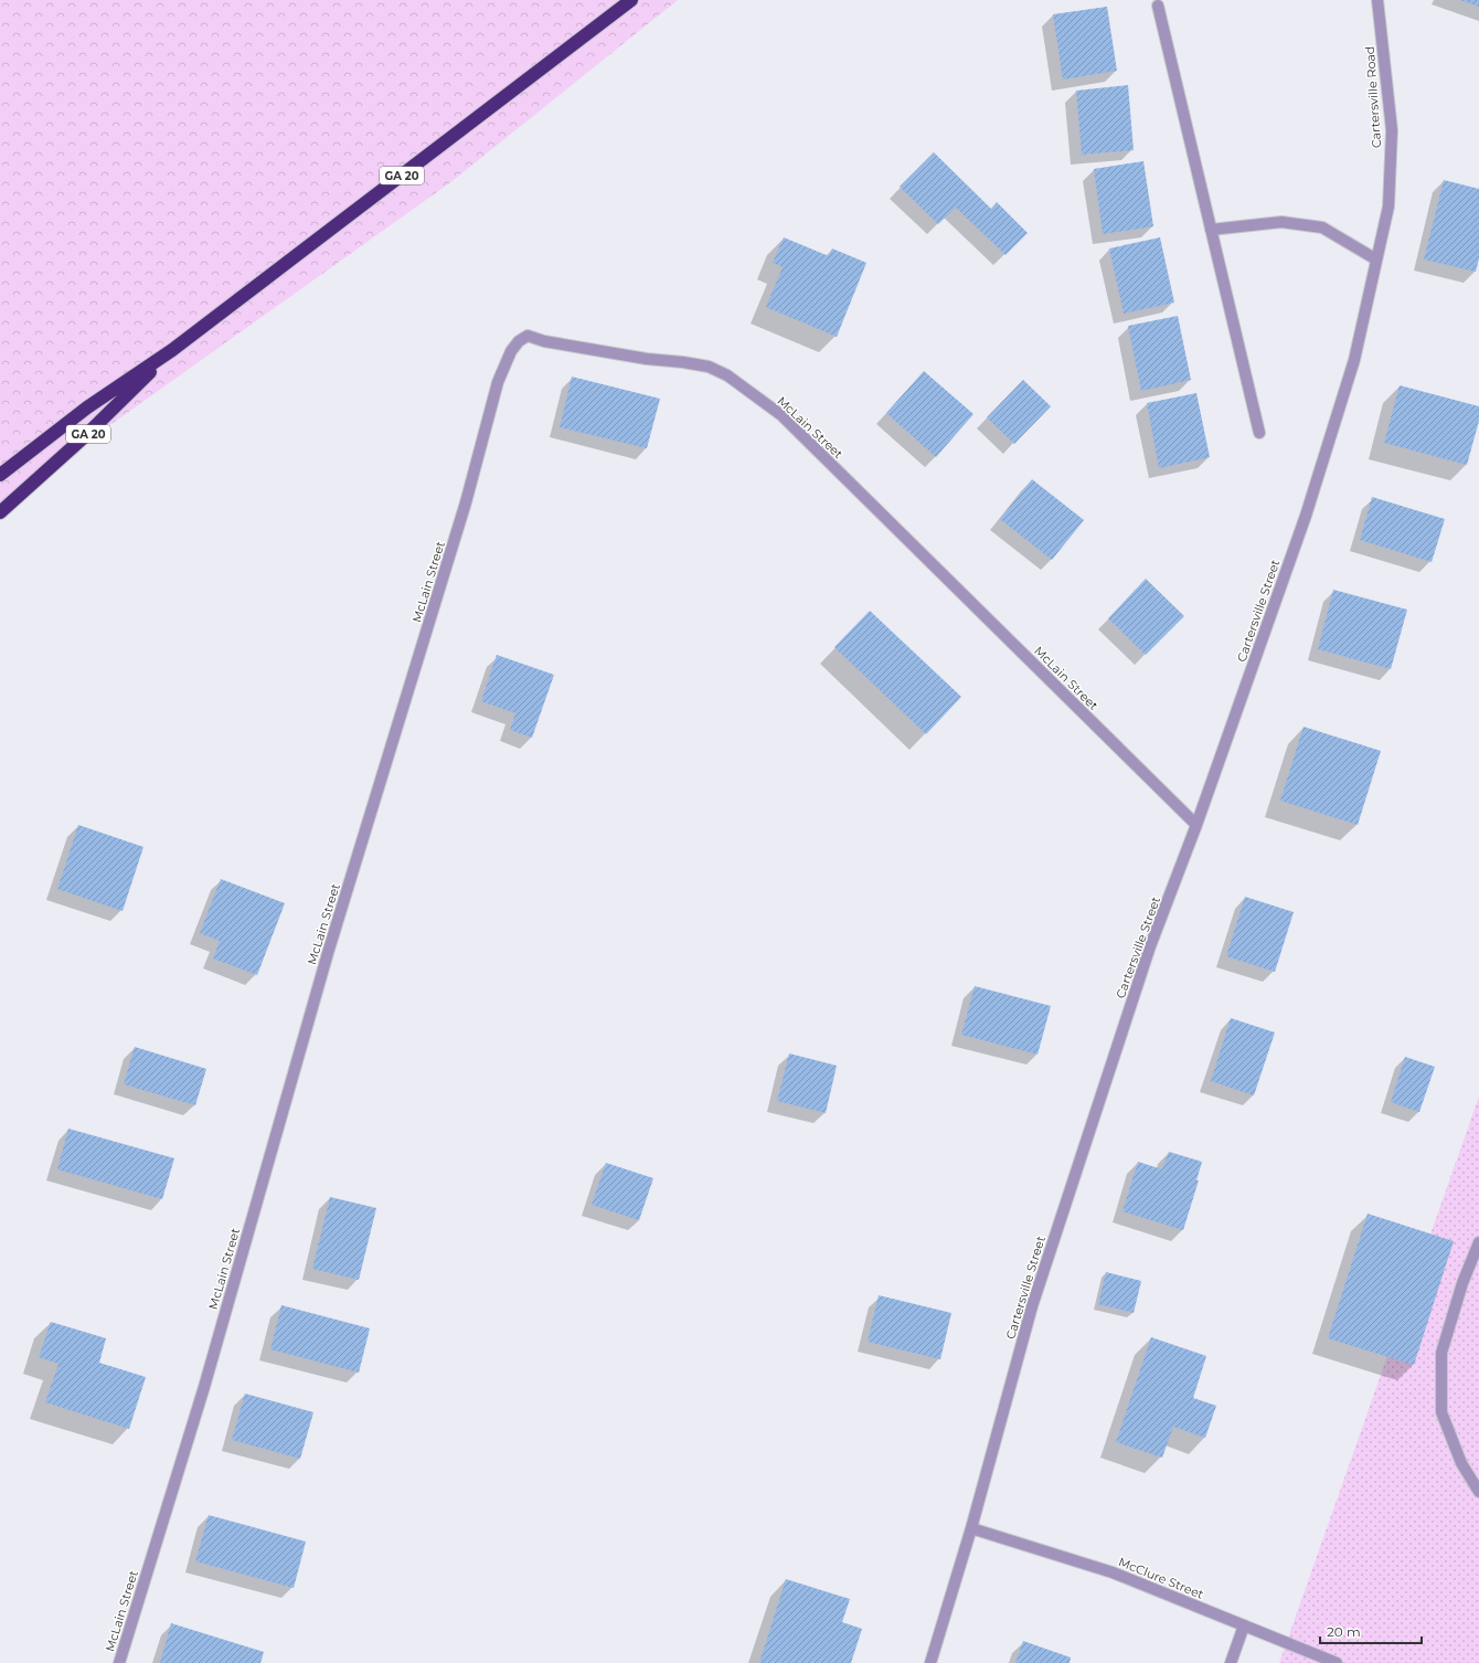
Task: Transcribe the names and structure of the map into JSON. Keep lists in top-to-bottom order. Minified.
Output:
{"streets":{"highway":["GA 20"],"street":["Cartersville Road","McLain Street","Cartersville Street","McClure Street"]},"crossings":[["Cartersville Road","Cartersville Street"],["McLain Street","Cartersville Street"],["Cartersville Street","McClure Street"]],"scale_bar":"20 m"}
